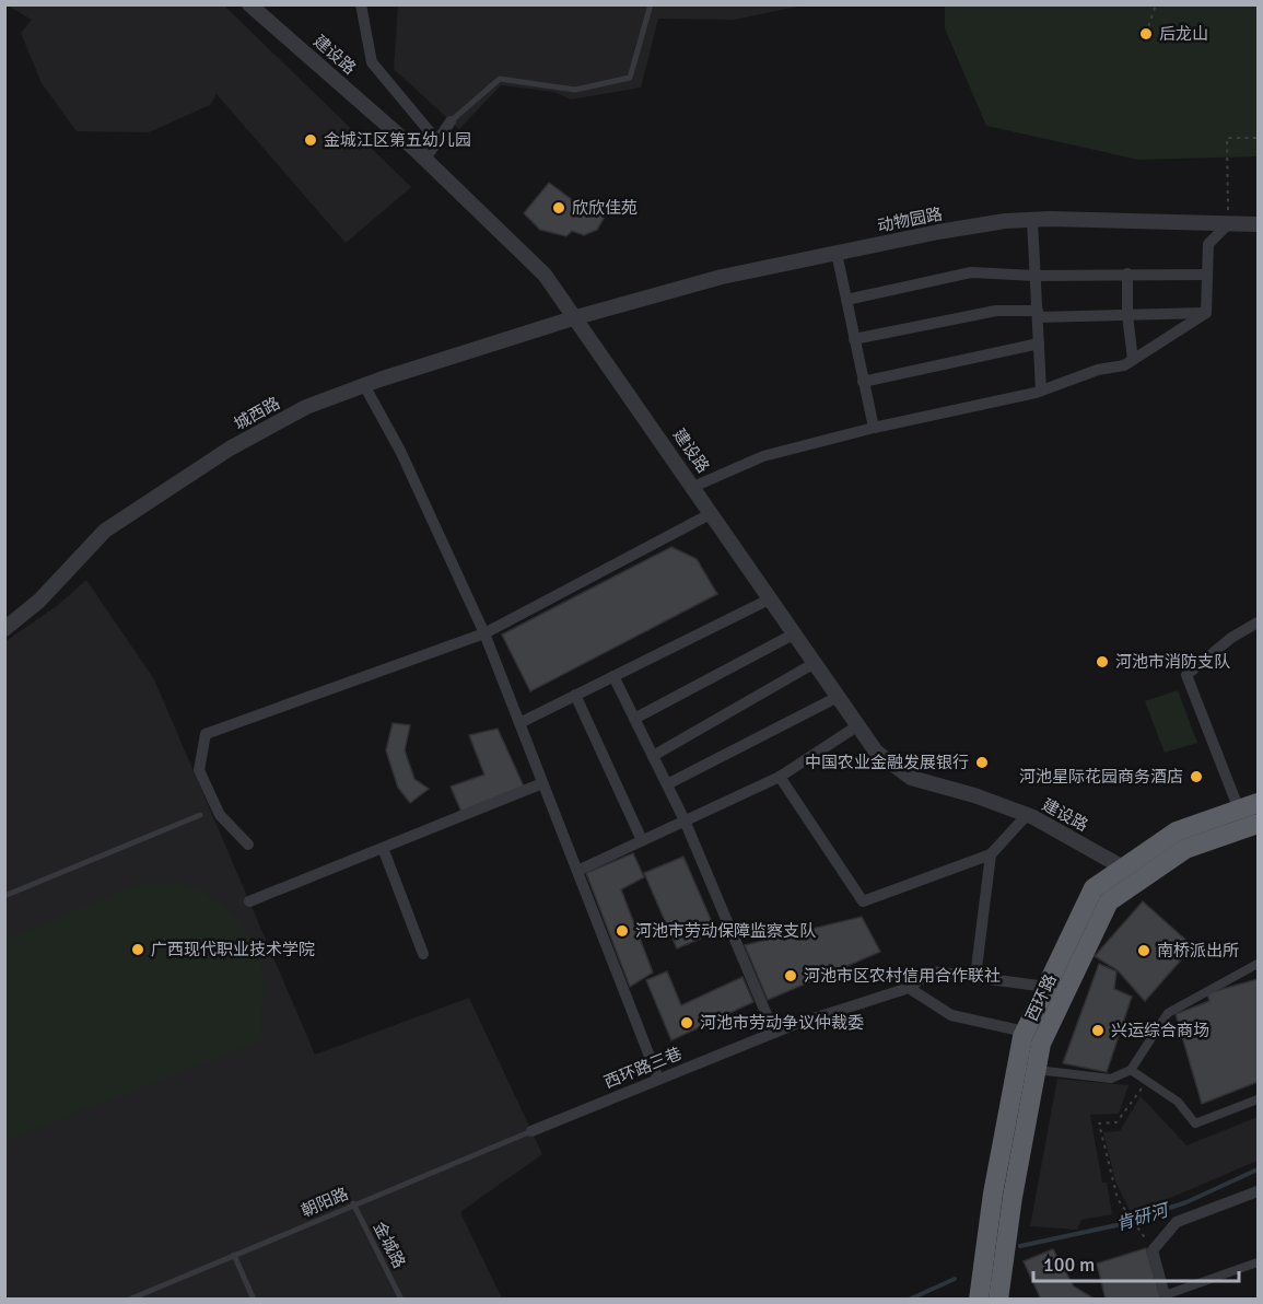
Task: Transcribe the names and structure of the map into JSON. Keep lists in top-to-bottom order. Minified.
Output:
{"streets":{"highway":["西环路"],"street":["建设路","动物园路","城西路","西环路三巷"],"lane":["朝阳路","金城路"]},"crossings":[["建设路","动物园路"],["建设路","城西路"],["建设路","西环路"],["动物园路","城西路"],["西环路","西环路三巷"],["西环路三巷","朝阳路"],["朝阳路","金城路"]],"water":["肯研河"],"places":["后龙山","金城江区第五幼儿园","欣欣佳苑","河池市消防支队","中国农业金融发展银行","河池星际花园商务酒店","河池市劳动保障监察支队","广西现代职业技术学院","南桥派出所","河池市区农村信用合作联社","河池市劳动争议仲裁委","兴运综合商场"],"scale_bar":"100 m"}
